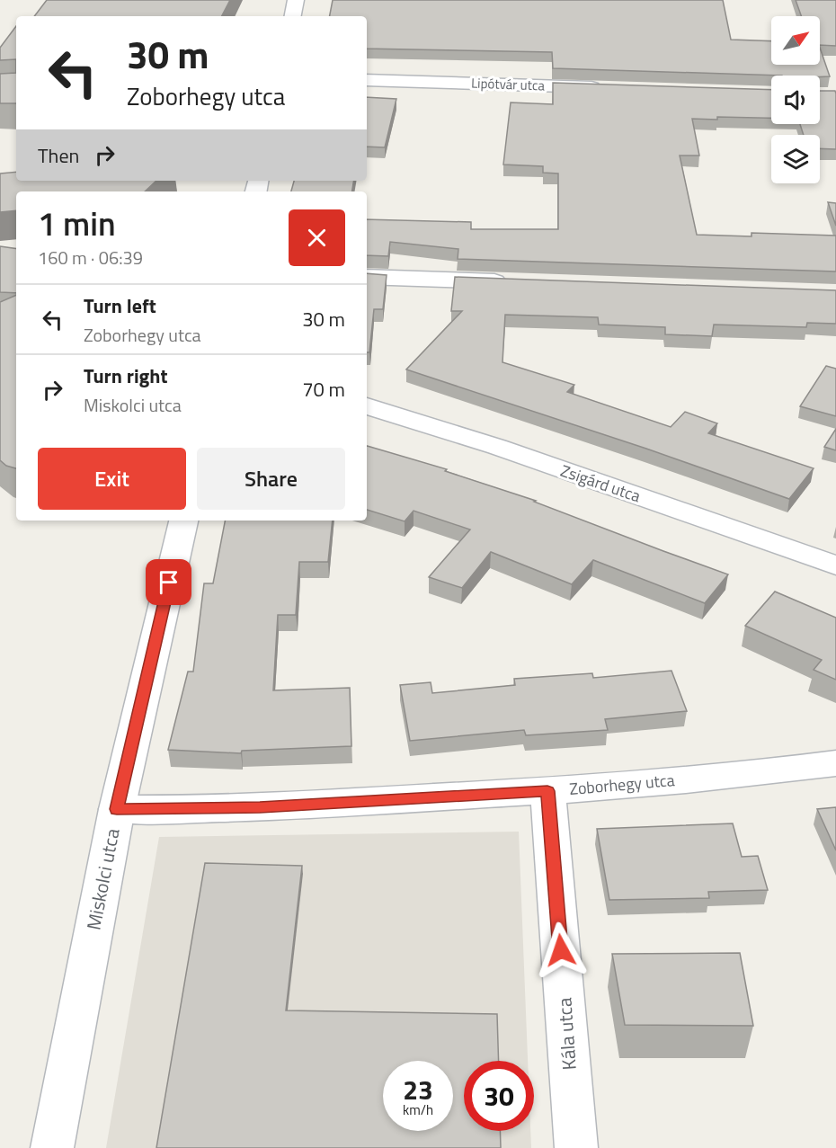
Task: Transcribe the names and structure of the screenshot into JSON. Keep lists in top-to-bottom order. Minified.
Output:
{"streets":{"street":["Lipótvár utca","Zsigárd utca","Zoborhegy utca","Miskolci utca","Kála utca"]},"crossings":[["Zoborhegy utca","Miskolci utca"],["Zoborhegy utca","Kála utca"]],"north":"top right","page":{"turn":["30 m","Zoborhegy utca"],"then":"Then","heading":["1 min","160 m · 06:39"],"list":[{"name":"Turn left","note":"Zoborhegy utca","value":"30 m"},{"name":"Turn right","note":"Miskolci utca","value":"70 m"}],"buttons":["Exit","Share"],"speed":"23 km/h","limit":"30"}}
